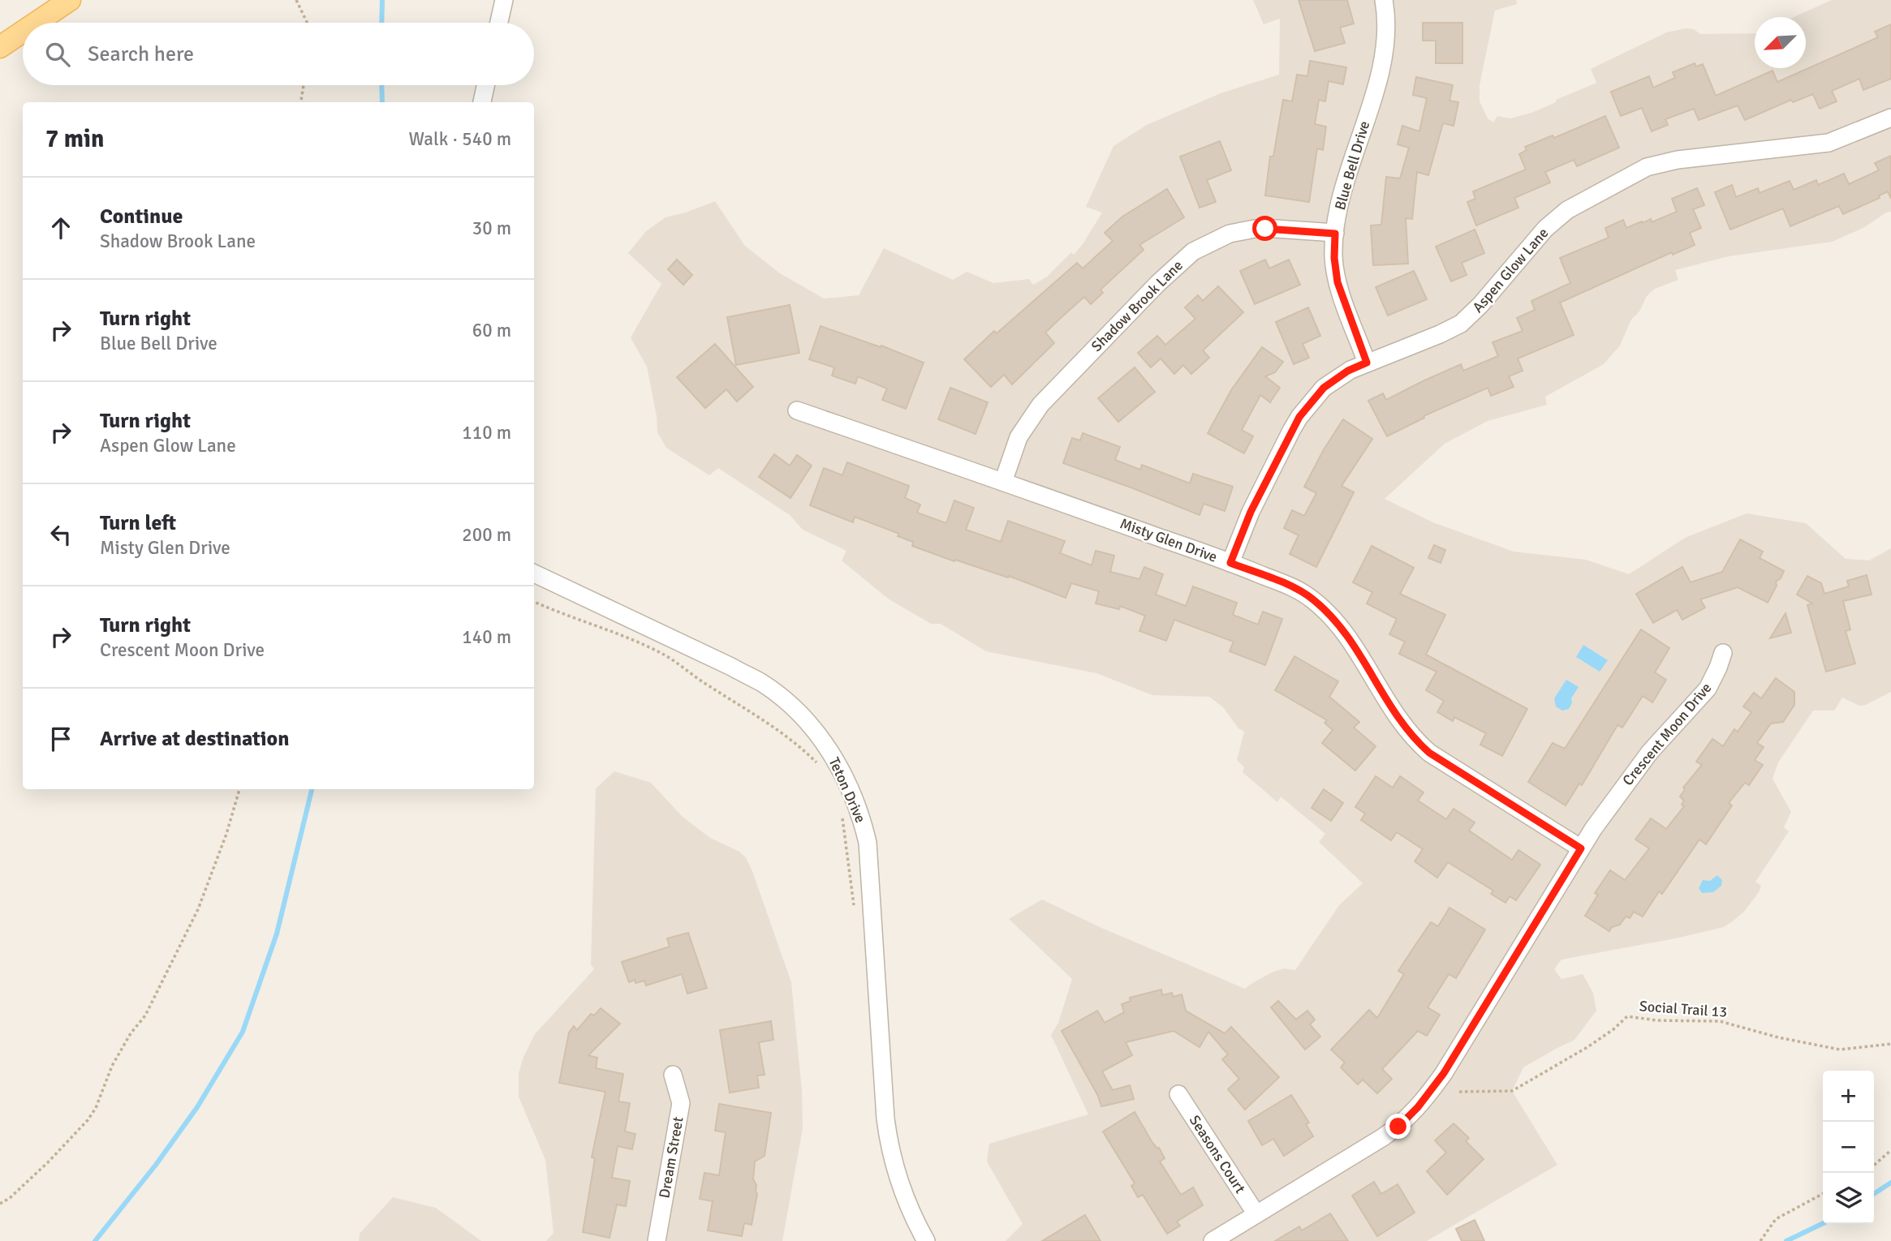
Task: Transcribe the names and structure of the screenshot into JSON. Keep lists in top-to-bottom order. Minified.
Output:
{"streets":{"street":["Blue Bell Drive","Aspen Glow Lane","Shadow Brook Lane","Misty Glen Drive","Crescent Moon Drive","Teton Drive","Seasons Court","Dream Street"],"path":["Social Trail 13"]},"crossings":[["Blue Bell Drive","Aspen Glow Lane"],["Blue Bell Drive","Shadow Brook Lane"],["Aspen Glow Lane","Misty Glen Drive"],["Shadow Brook Lane","Misty Glen Drive"],["Misty Glen Drive","Crescent Moon Drive"],["Crescent Moon Drive","Seasons Court"]],"north":"bottom left","page":{"search":"Search here","heading":["7 min","Walk · 540 m"],"list":[["Continue","Shadow Brook Lane","30 m"],["Turn right","Blue Bell Drive","60 m"],["Turn right","Aspen Glow Lane","110 m"],["Turn left","Misty Glen Drive","200 m"],["Turn right","Crescent Moon Drive","140 m"],"Arrive at destination"],"map_buttons":["+","−"]}}
